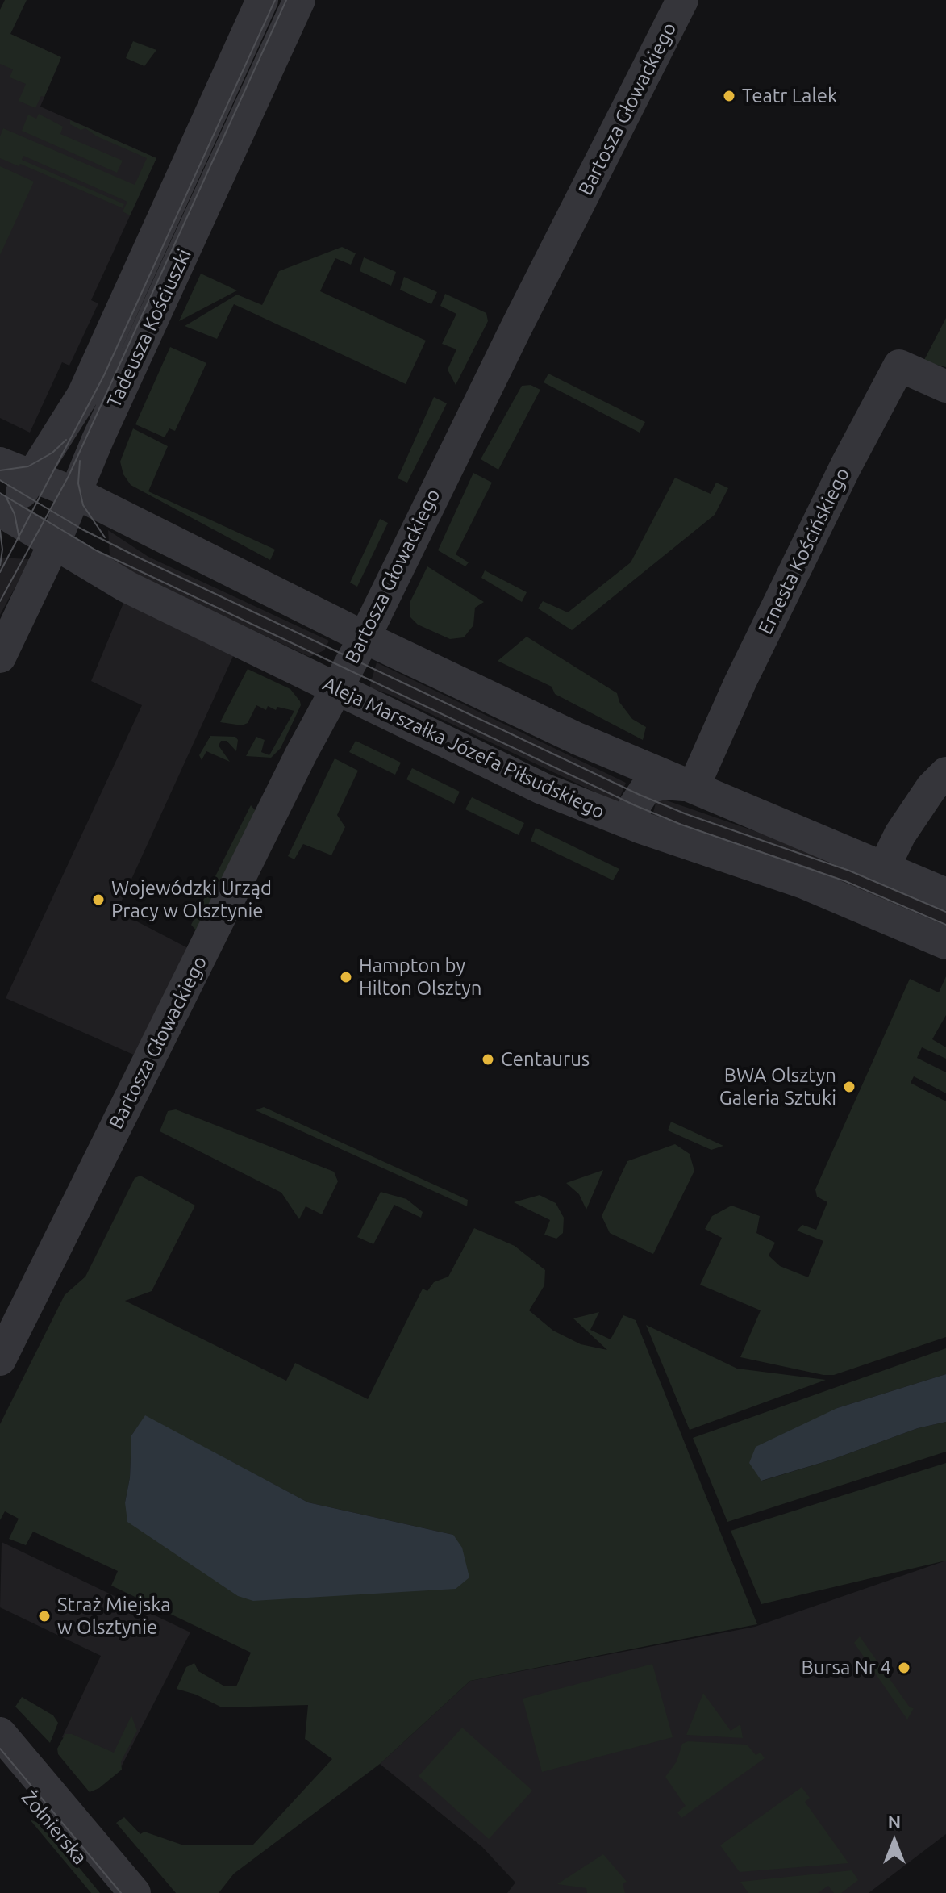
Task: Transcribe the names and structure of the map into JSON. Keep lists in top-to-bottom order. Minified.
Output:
{"streets":{"street":["Bartosza Głowackiego","Tadeusza Kościuszki","Ernesta Kościńskiego","Aleja Marszałka Józefa Piłsudskiego","Żołnierska"]},"crossings":[["Bartosza Głowackiego","Aleja Marszałka Józefa Piłsudskiego"],["Tadeusza Kościuszki","Aleja Marszałka Józefa Piłsudskiego"]],"places":["Teatr Lalek","Wojewódzki Urząd Pracy w Olsztynie","Hampton by Hilton Olsztyn","Centaurus","BWA Olsztyn Galeria Sztuki","Straż Miejska w Olsztynie","Bursa Nr 4"],"north":"top"}
